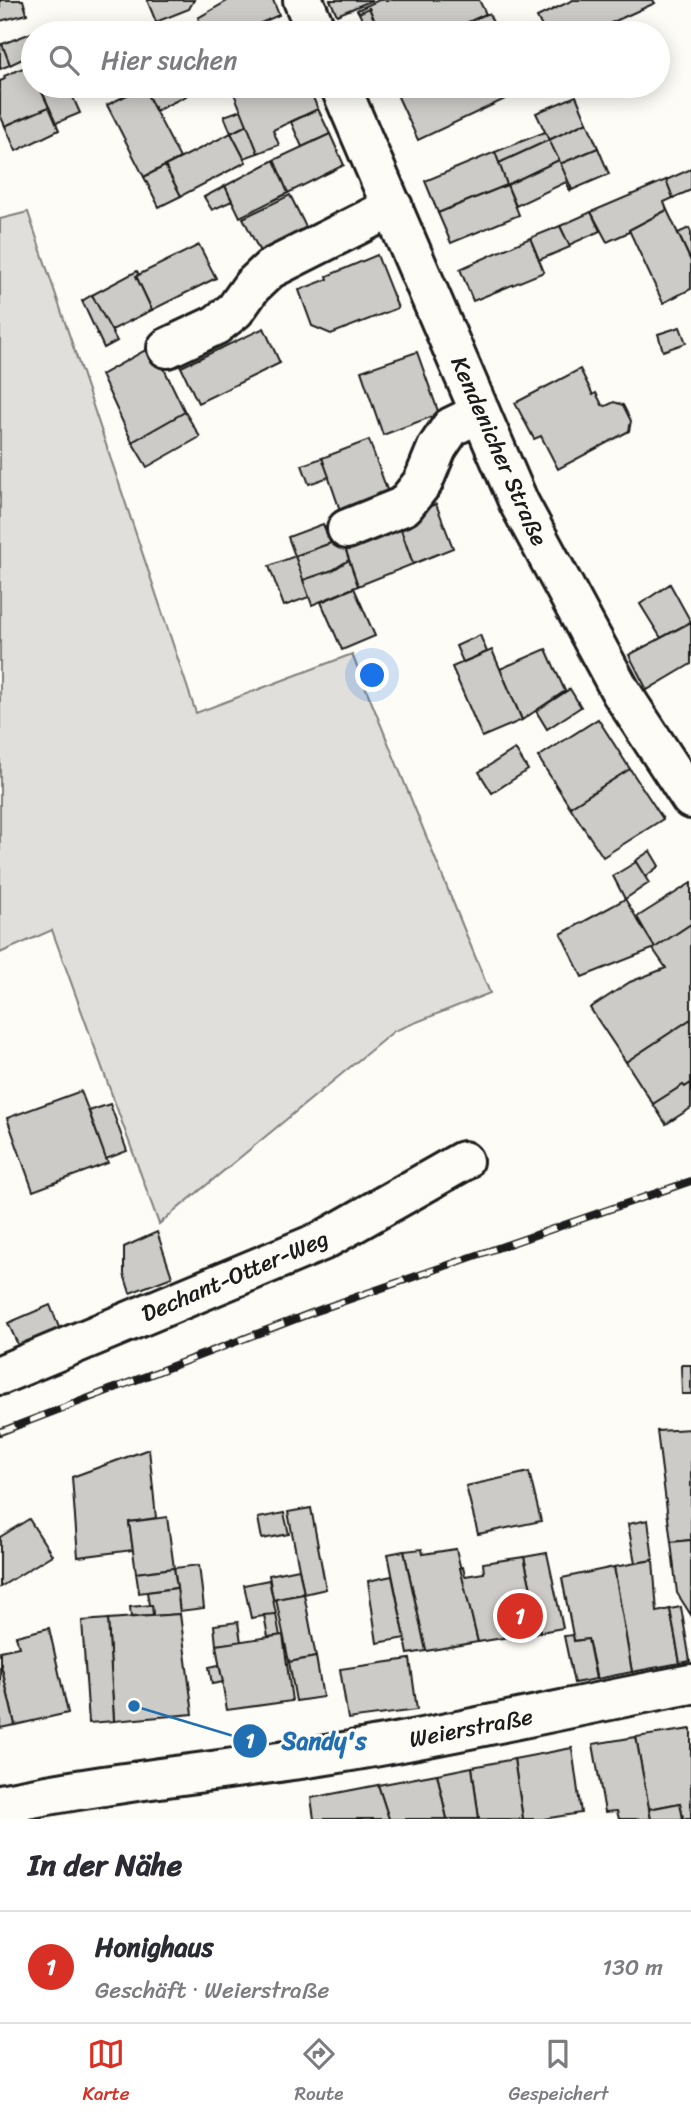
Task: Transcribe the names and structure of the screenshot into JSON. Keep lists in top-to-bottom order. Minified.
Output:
{"streets":{"street":["Kendenicher Straße","Dechant-Otter-Weg","Weierstraße"]},"places":["Sandy's"],"page":{"search":"Hier suchen","pins":"1","heading":"In der Nähe","list":[{"mark":"1","name":"Honighaus","note":"Geschäft · Weierstraße","value":"130 m"}],"nav":["Karte","Route","Gespeichert"]}}
